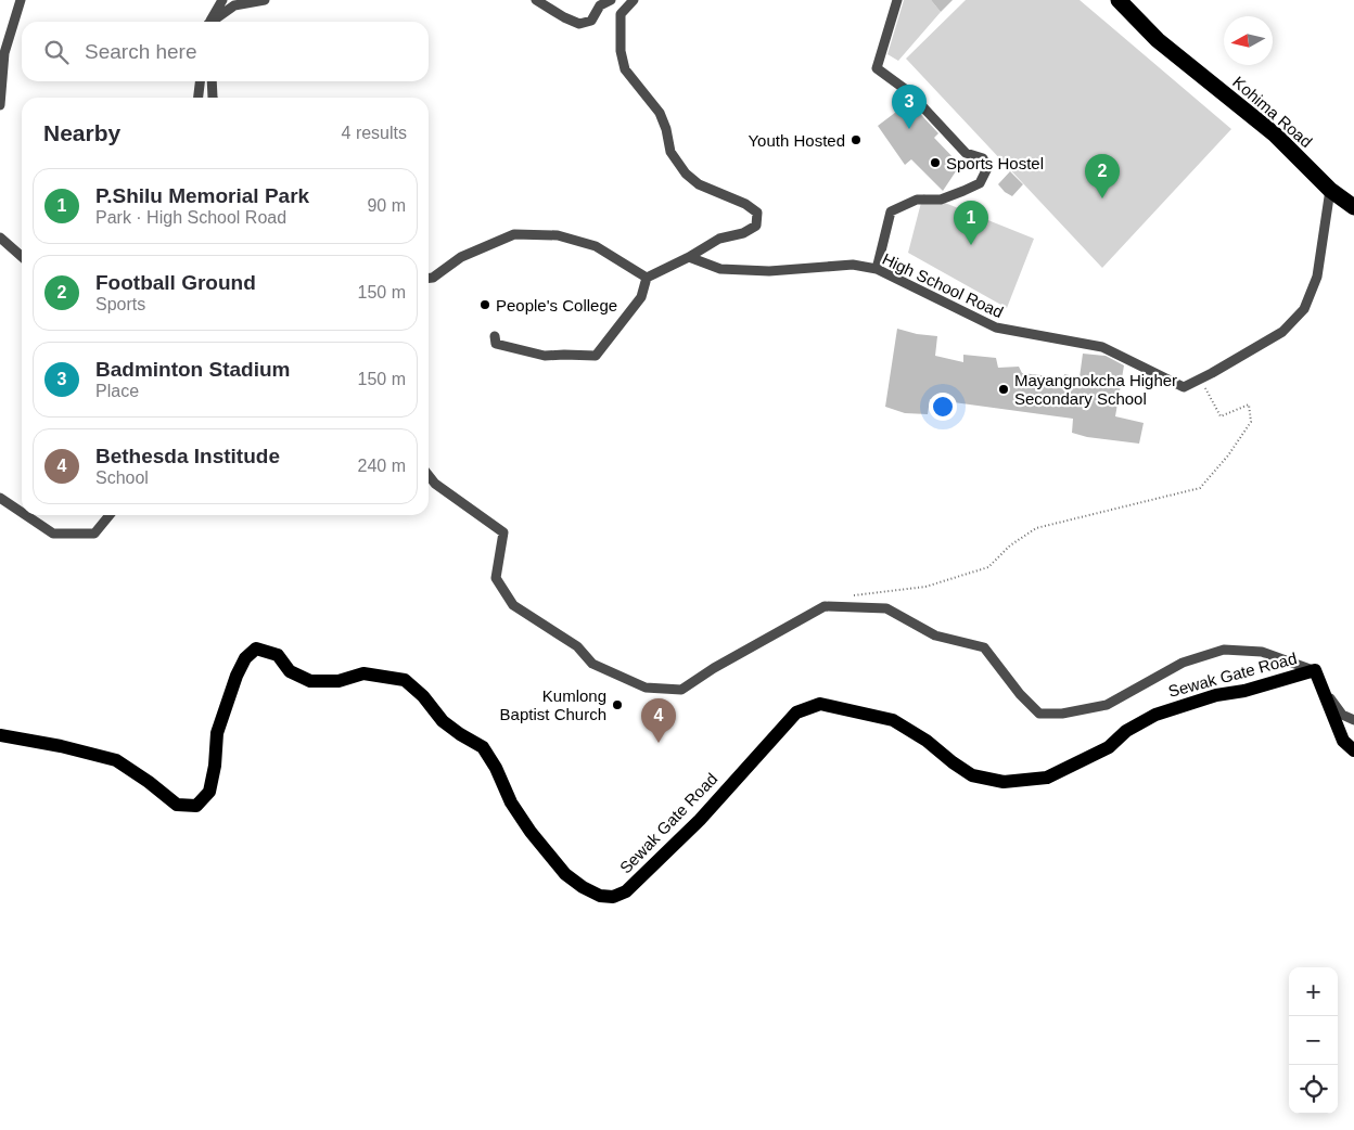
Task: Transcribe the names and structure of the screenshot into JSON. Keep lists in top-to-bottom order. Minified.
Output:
{"streets":{"highway":["Kohima Road"],"main road":["Sewak Gate Road"],"street":["High School Road"]},"crossings":[["Kohima Road","High School Road"]],"places":["Youth Hosted","Sports Hostel","People's College","Mayangnokcha Higher Secondary School","Kumlong Baptist Church"],"north":"left","page":{"search":"Search here","pins":["3","2","1","4"],"heading":["Nearby","4 results"],"list":[{"mark":"1","name":"P.Shilu Memorial Park","note":"Park · High School Road","value":"90 m"},{"mark":"2","name":"Football Ground","note":"Sports","value":"150 m"},{"mark":"3","name":"Badminton Stadium","note":"Place","value":"150 m"},{"mark":"4","name":"Bethesda Institude","note":"School","value":"240 m"}],"map_buttons":["+","−"]}}
